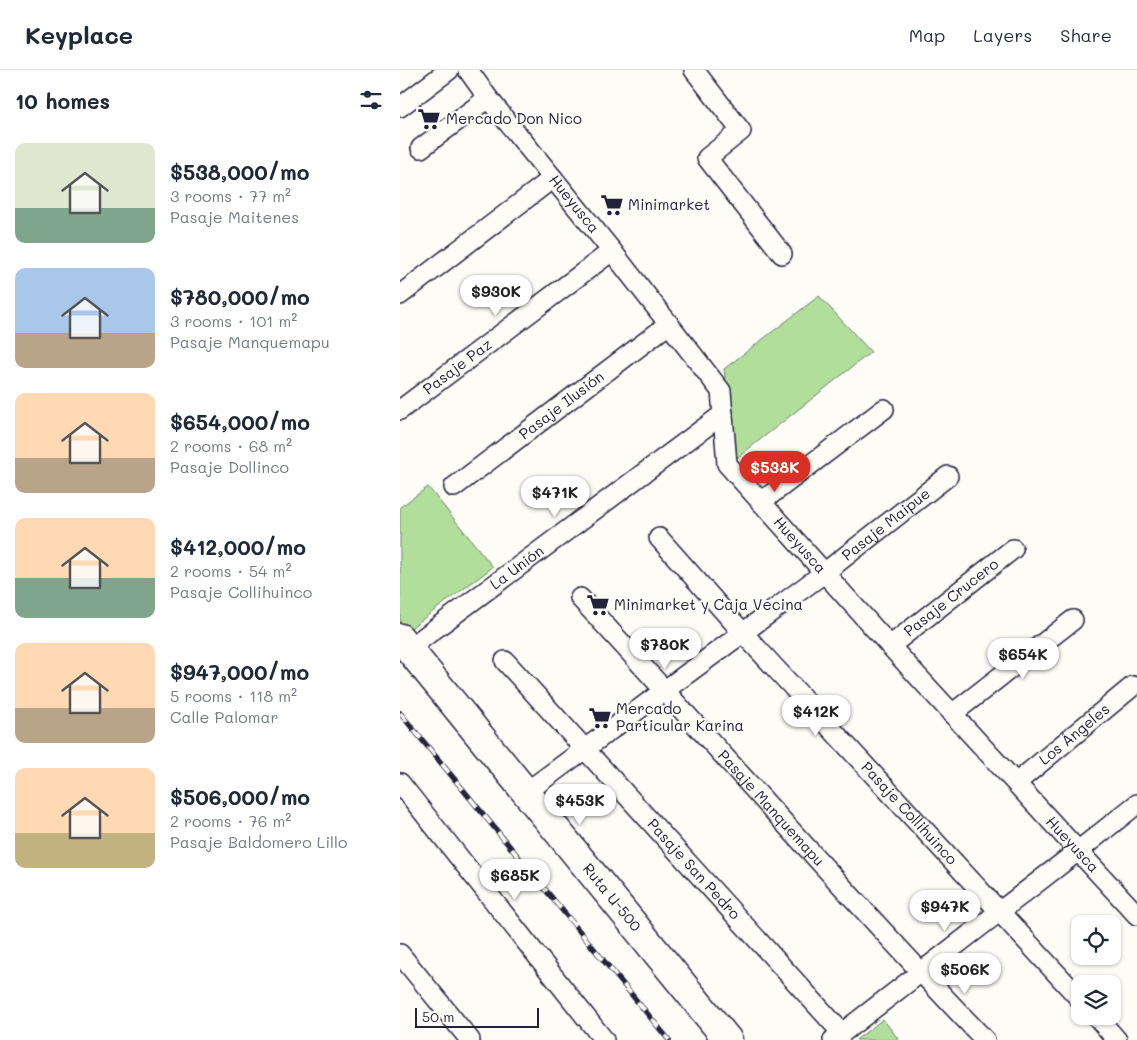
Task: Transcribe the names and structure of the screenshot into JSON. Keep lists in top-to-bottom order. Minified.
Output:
{"streets":{"street":["Hueyusca","Pasaje Paz","Pasaje Ilusión","Pasaje Maipue","La Unión","Pasaje Crucero","Los Ángeles","Pasaje Manquemapu","Pasaje Collihuinco","Pasaje San Pedro","Ruta U-500"]},"crossings":[["Hueyusca","Pasaje Paz"],["Hueyusca","Pasaje Ilusión"],["Hueyusca","Pasaje Maipue"],["Hueyusca","La Unión"],["Hueyusca","Pasaje Crucero"],["Hueyusca","Los Ángeles"],["Pasaje Maipue","Pasaje Manquemapu"],["Pasaje Maipue","Pasaje Collihuinco"],["Pasaje Maipue","Pasaje San Pedro"],["Pasaje Maipue","Ruta U-500"],["La Unión","Ruta U-500"]],"places":{"supermarket":["Mercado Don Nico","Minimarket","Minimarket y Caja Vecina","Mercado Particular Karina"]},"scale_bar":"50 m","page":{"header":"Keyplace","nav":["Map","Layers","Share"],"heading":"10 homes","list":[{"name":"$538,000/mo","note":"3 rooms · 77 m² · Pasaje Maitenes"},{"name":"$780,000/mo","note":"3 rooms · 101 m² · Pasaje Manquemapu"},{"name":"$654,000/mo","note":"2 rooms · 68 m² · Pasaje Dollinco"},{"name":"$412,000/mo","note":"2 rooms · 54 m² · Pasaje Collihuinco"},{"name":"$947,000/mo","note":"5 rooms · 118 m² · Calle Palomar"},{"name":"$506,000/mo","note":"2 rooms · 76 m² · Pasaje Baldomero Lillo"}],"price":["$930K","$538K","$471K","$780K","$654K","$412K","$453K","$685K","$947K","$506K"],"scale":"50 m"}}
